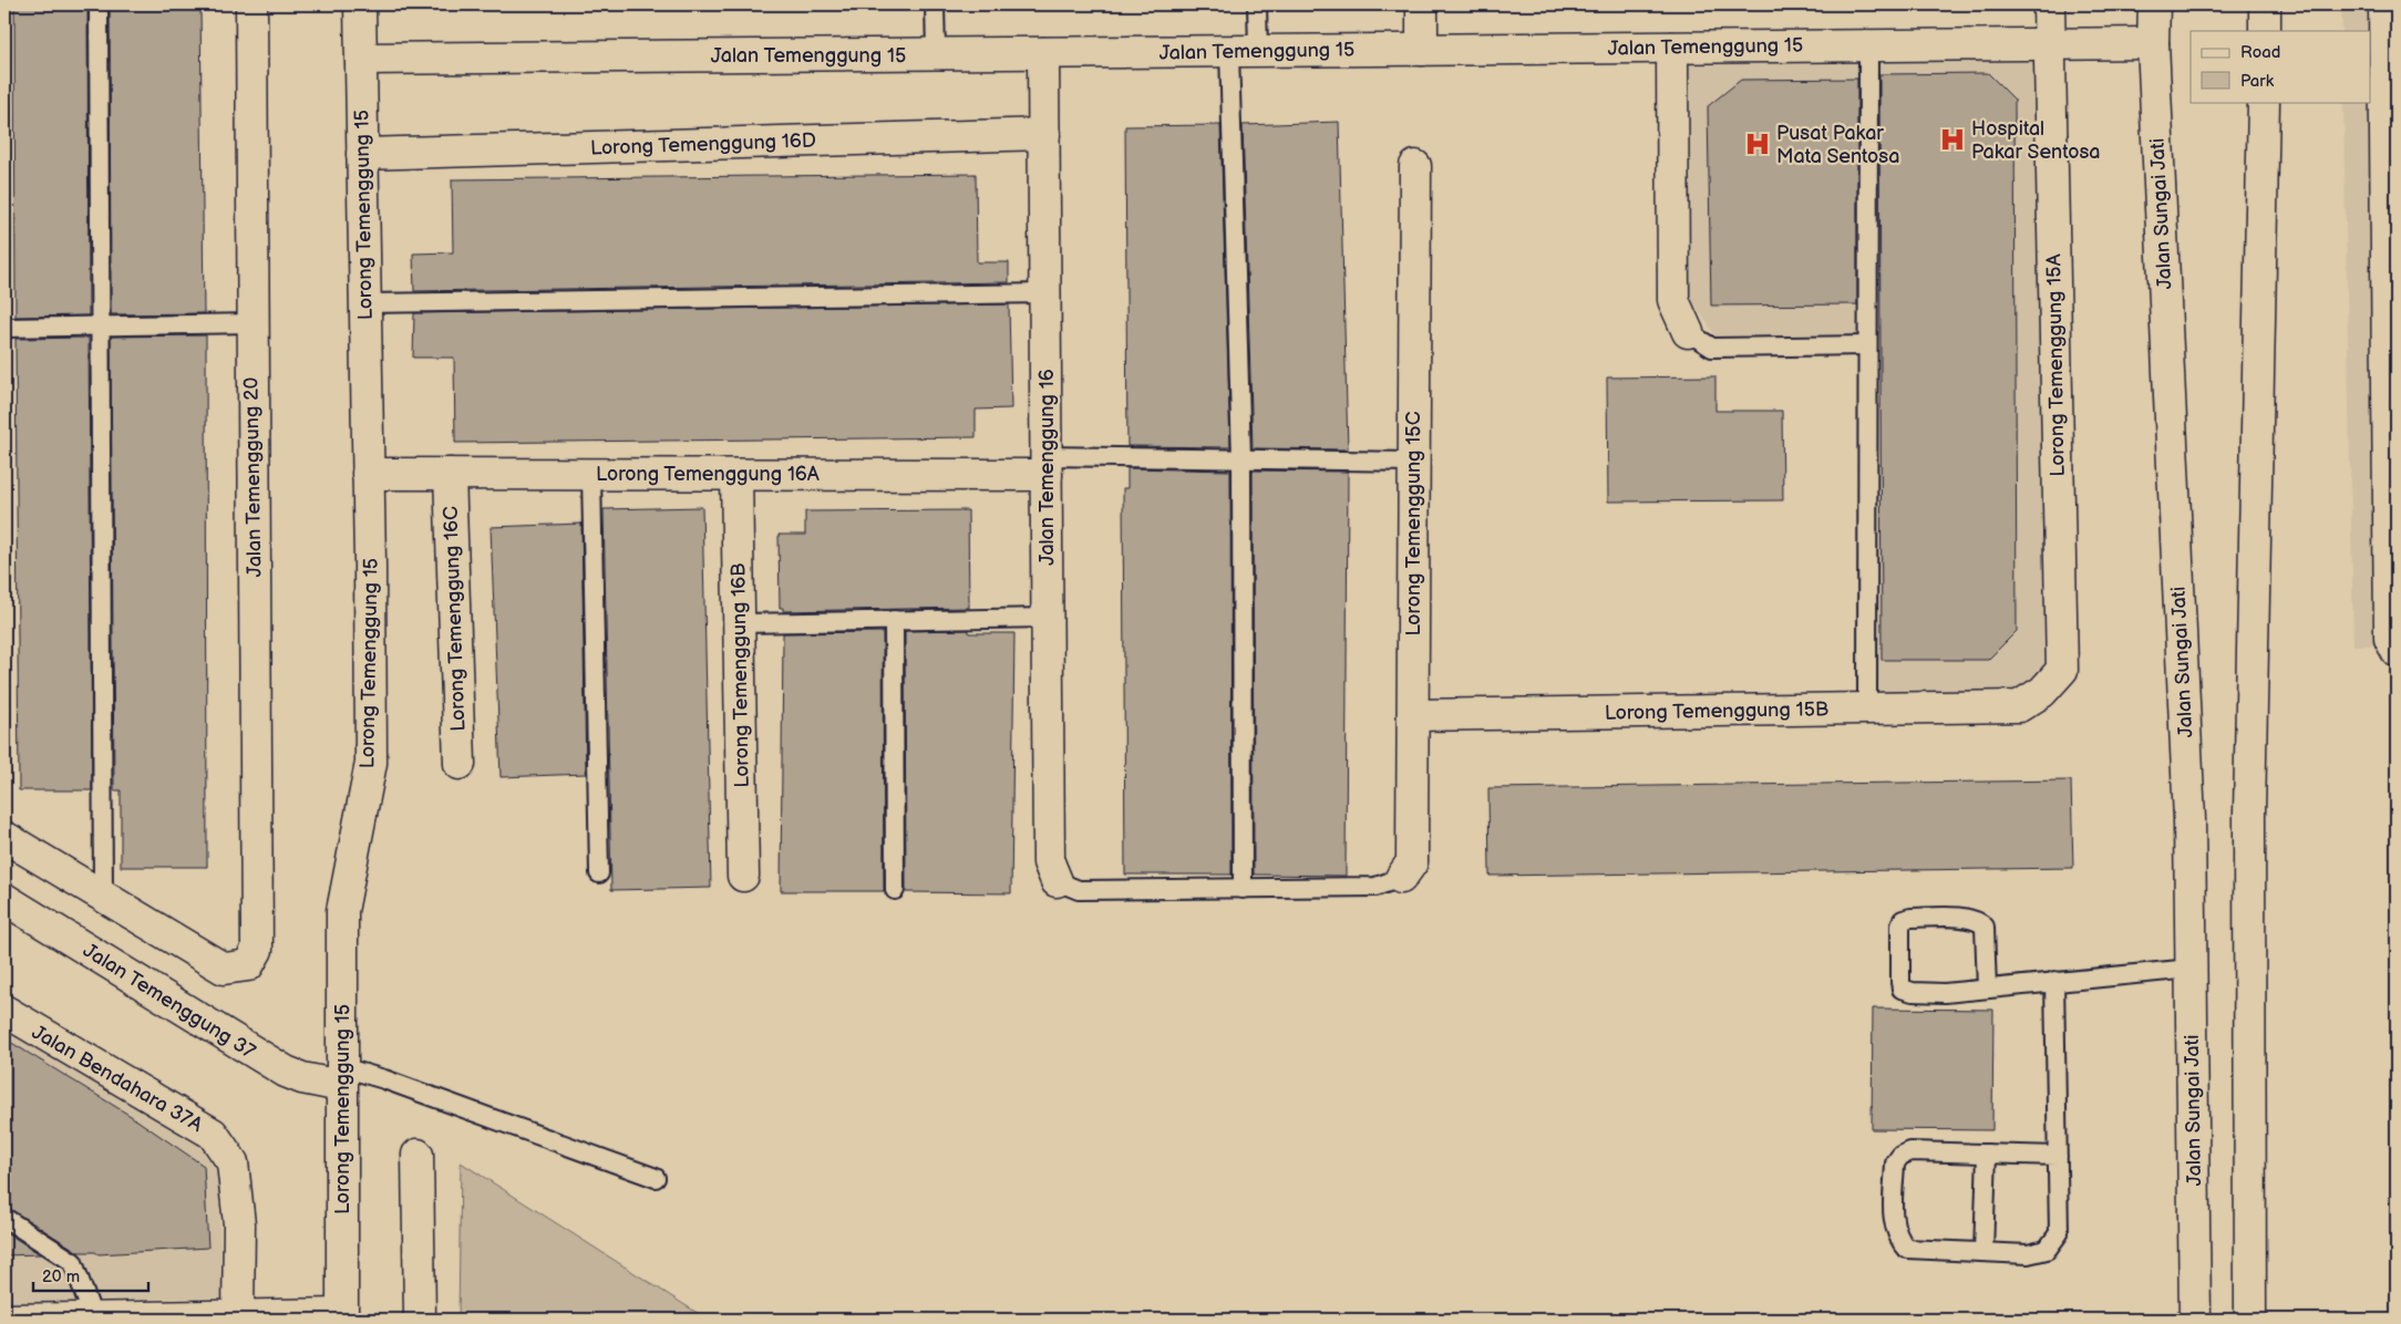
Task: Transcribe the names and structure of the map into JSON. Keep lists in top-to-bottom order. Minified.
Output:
{"streets":{"street":["Jalan Temenggung 15","Lorong Temenggung 16D","Jalan Sungai Jati","Lorong Temenggung 15","Lorong Temenggung 15A","Jalan Temenggung 16","Lorong Temenggung 16A","Jalan Temenggung 20","Lorong Temenggung 15C","Lorong Temenggung 16C","Lorong Temenggung 16B","Lorong Temenggung 15B","Jalan Temenggung 37","Jalan Bendahara 37A"]},"crossings":[["Jalan Temenggung 15","Jalan Sungai Jati"],["Jalan Temenggung 15","Lorong Temenggung 15"],["Jalan Temenggung 15","Lorong Temenggung 15A"],["Jalan Temenggung 15","Jalan Temenggung 16"],["Lorong Temenggung 16D","Lorong Temenggung 15"],["Lorong Temenggung 16D","Jalan Temenggung 16"],["Lorong Temenggung 15","Lorong Temenggung 16A"],["Lorong Temenggung 15","Jalan Temenggung 37"],["Lorong Temenggung 15A","Lorong Temenggung 15B"],["Jalan Temenggung 16","Lorong Temenggung 16A"],["Lorong Temenggung 16A","Lorong Temenggung 16C"],["Lorong Temenggung 16A","Lorong Temenggung 16B"],["Lorong Temenggung 15C","Lorong Temenggung 15B"]],"places":{"hospital":["Hospital Pakar Sentosa","Pusat Pakar Mata Sentosa"]},"legend":["Road","Park"],"scale_bar":"20 m"}
